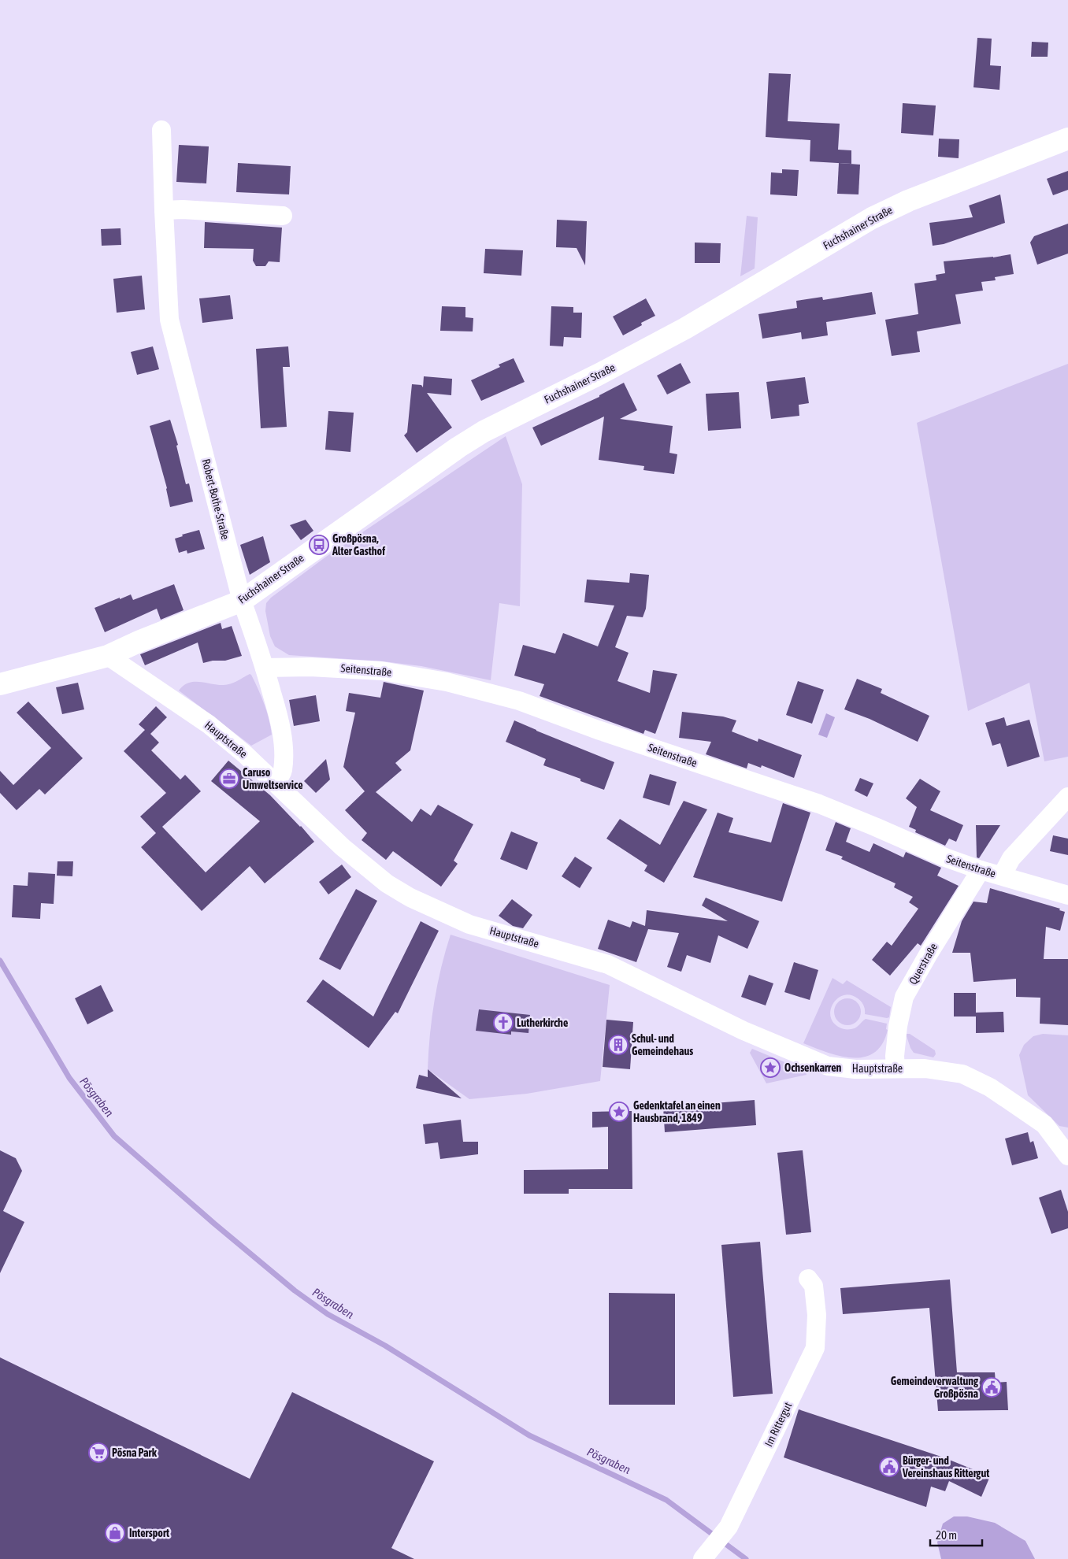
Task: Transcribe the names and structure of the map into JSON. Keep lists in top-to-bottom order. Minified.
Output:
{"streets":{"street":["Fuchshainer Straße","Robert-Bothe-Straße","Seitenstraße","Hauptstraße","Querstraße","Im Rittergut"]},"crossings":[["Fuchshainer Straße","Robert-Bothe-Straße"],["Fuchshainer Straße","Hauptstraße"],["Robert-Bothe-Straße","Seitenstraße"],["Robert-Bothe-Straße","Hauptstraße"],["Seitenstraße","Querstraße"],["Hauptstraße","Querstraße"]],"water":["Pösgraben"],"places":{"bus stop":["Großpösna, Alter Gasthof"],"office":["Caruso Umweltservice"],"church":["Lutherkirche"],"building":["Schul- und Gemeindehaus"],"place":["Ochsenkarren","Gedenktafel an einen Hausbrand, 1849"],"public building":["Gemeindeverwaltung Großpösna","Bürger- und Vereinshaus Rittergut"],"supermarket":["Pösna Park"],"shop":["Intersport"]},"scale_bar":"20 m"}
